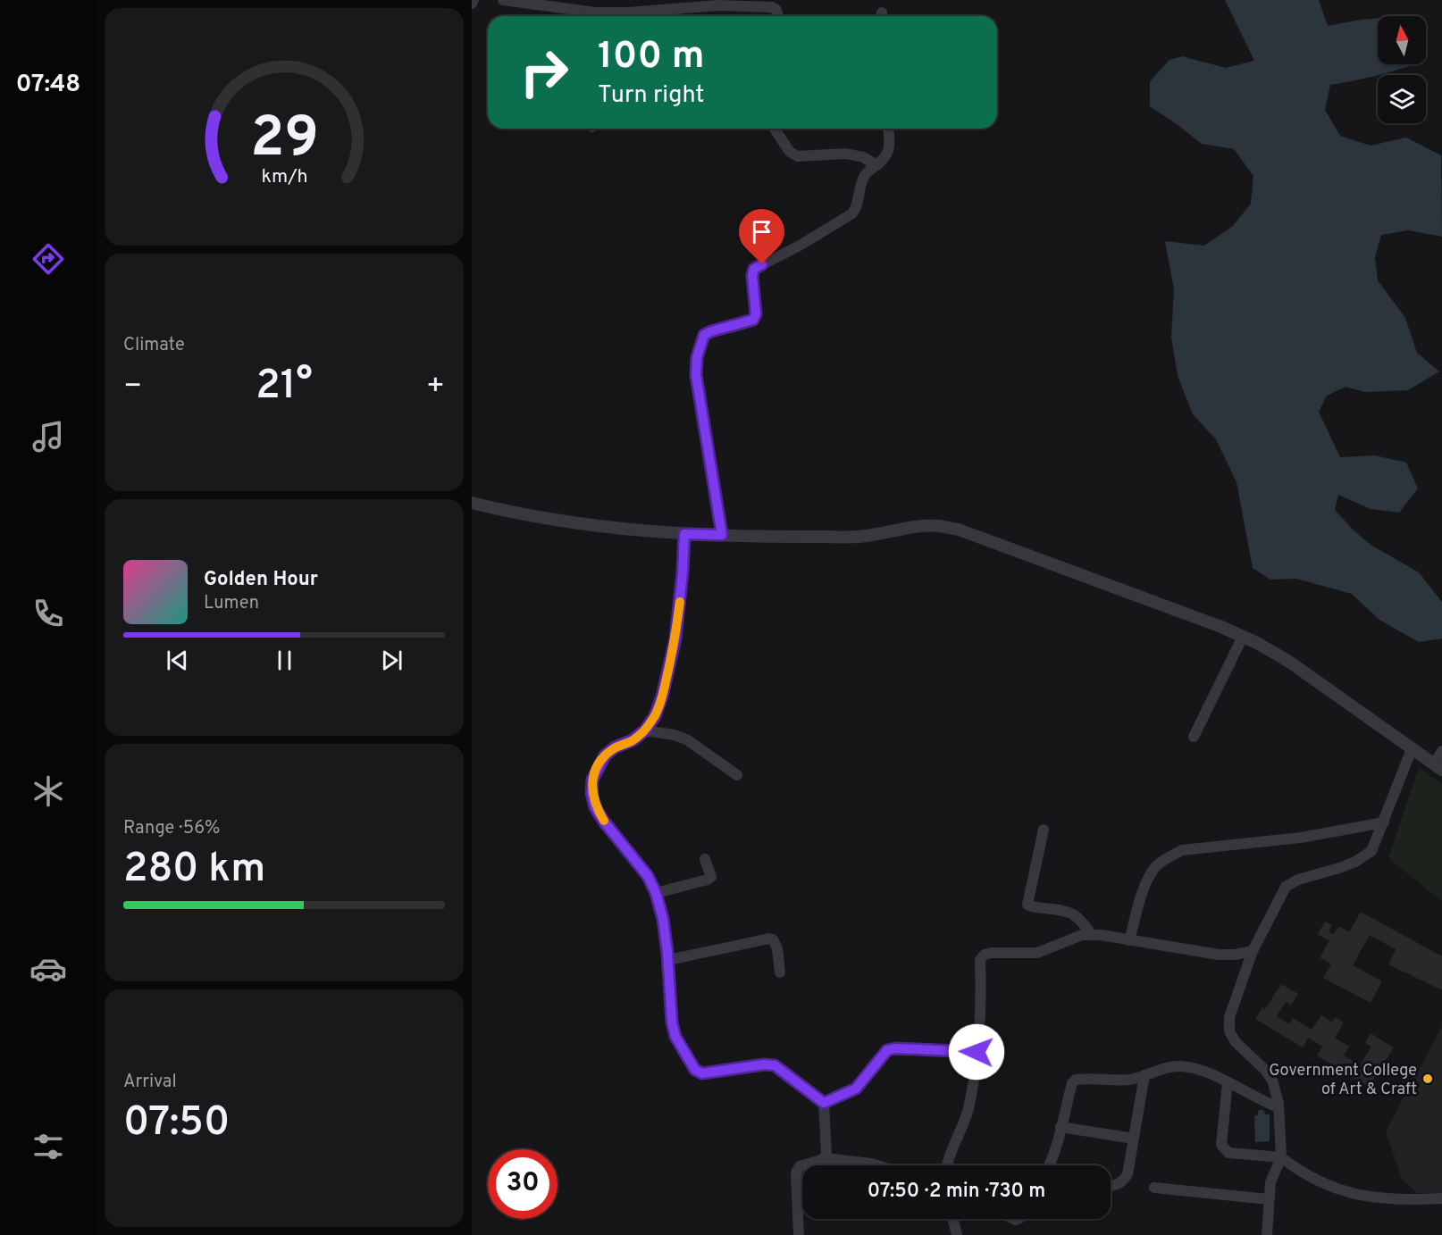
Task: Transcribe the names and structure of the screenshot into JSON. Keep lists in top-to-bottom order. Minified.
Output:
{"places":["Government College of Art & Craft"],"north":"top","page":{"tabs":"07:48","turn":["100 m","Turn right"],"tile":["Climate",["Range · 56%","280 km"],["Arrival","07:50"]],"heat":["−","21°","+"],"song":["Golden Hour","Lumen"],"limit":"30","trip":"07:50 · 2 min · 730 m","gauge":["29","km/h"]}}
